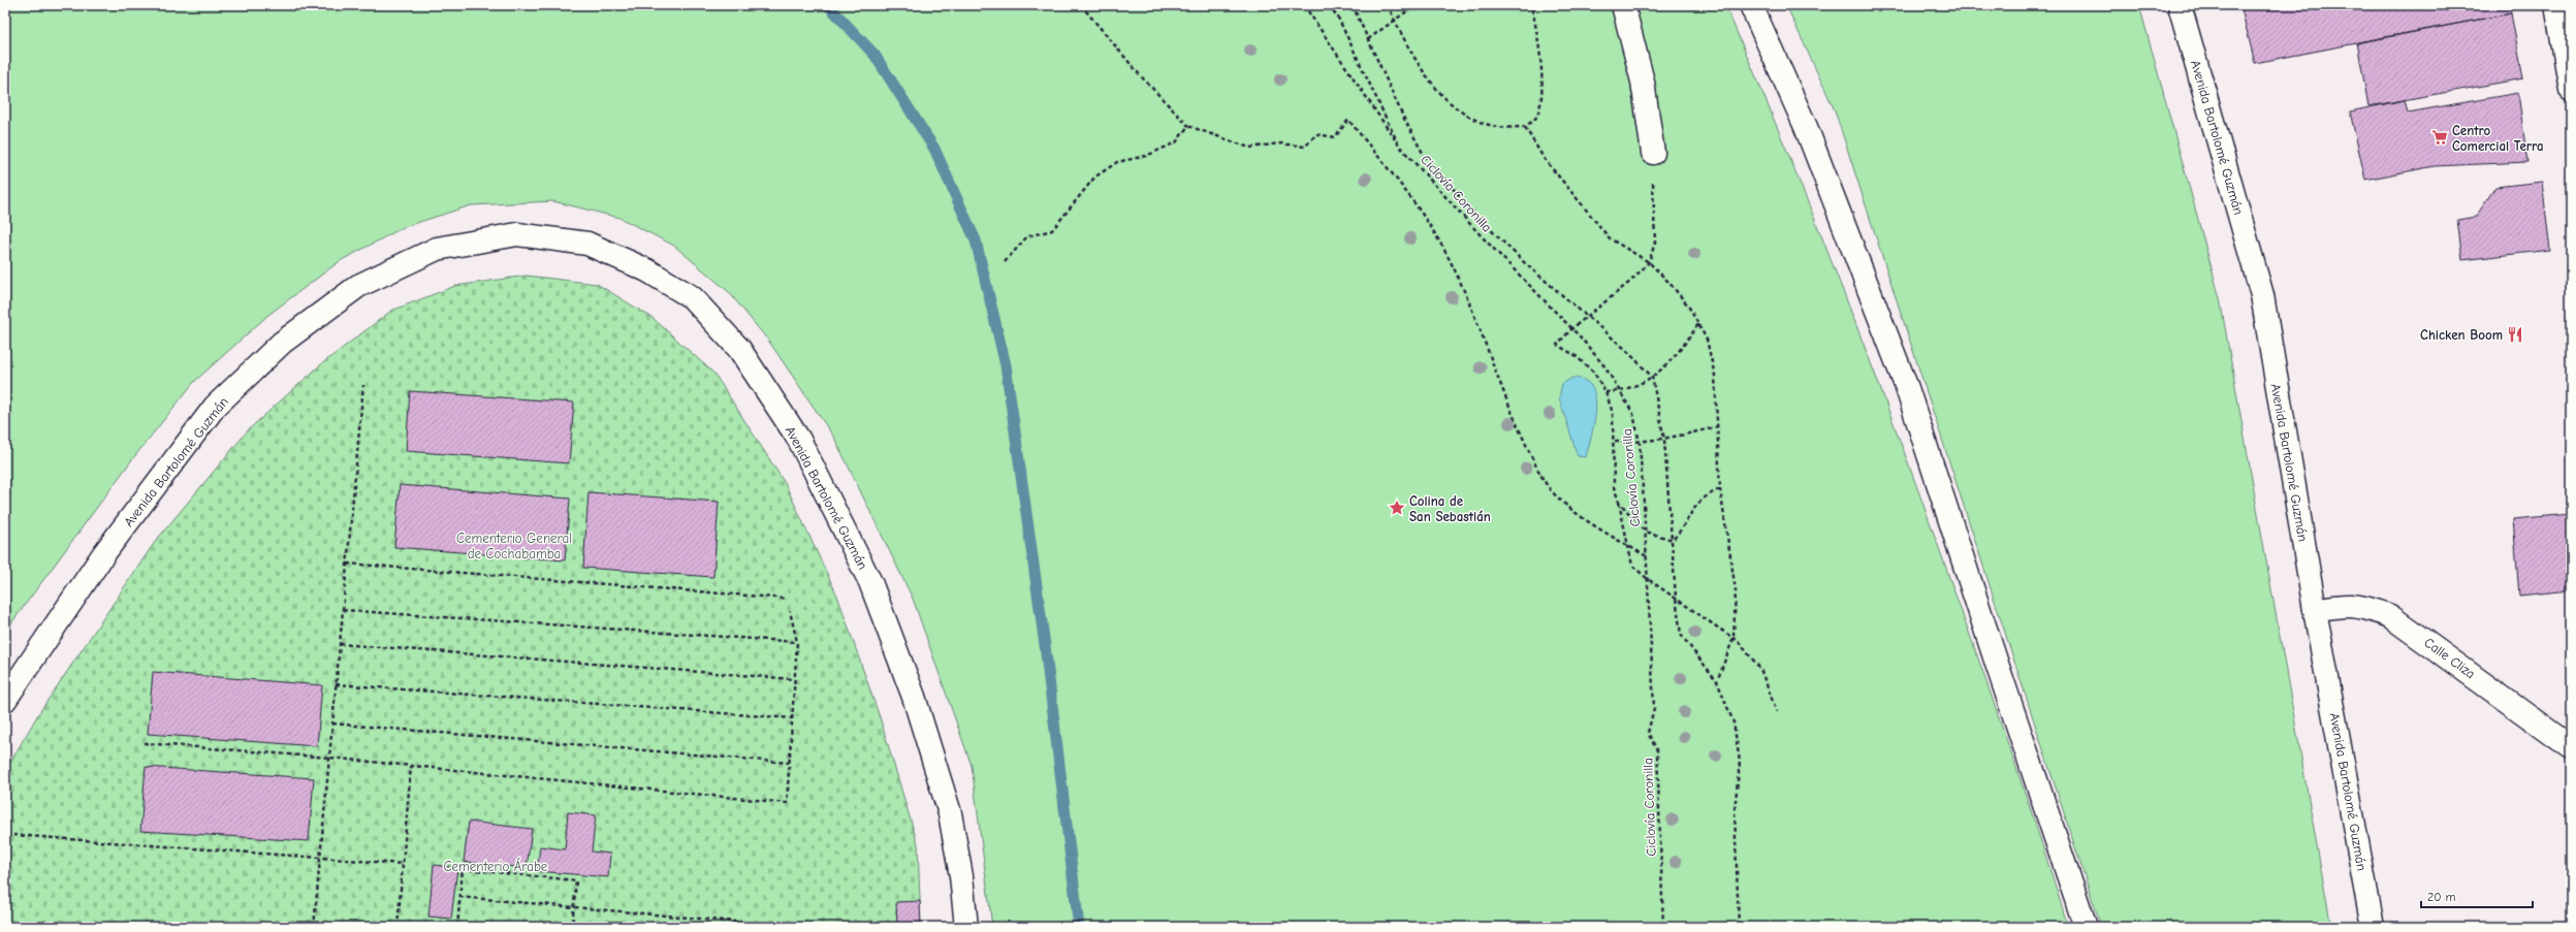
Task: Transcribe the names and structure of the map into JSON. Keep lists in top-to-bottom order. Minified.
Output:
{"streets":{"street":["Avenida Bartolomé Guzmán","Calle Cliza"],"path":["Ciclovía Coronilla"]},"crossings":[["Avenida Bartolomé Guzmán","Calle Cliza"]],"parks":["Cementerio General de Cochabamba","Cementerio Árabe"],"places":{"supermarket":["Centro Comercial Terra"],"restaurant":["Chicken Boom"],"place":["Colina de San Sebastián"]},"scale_bar":"20 m"}
